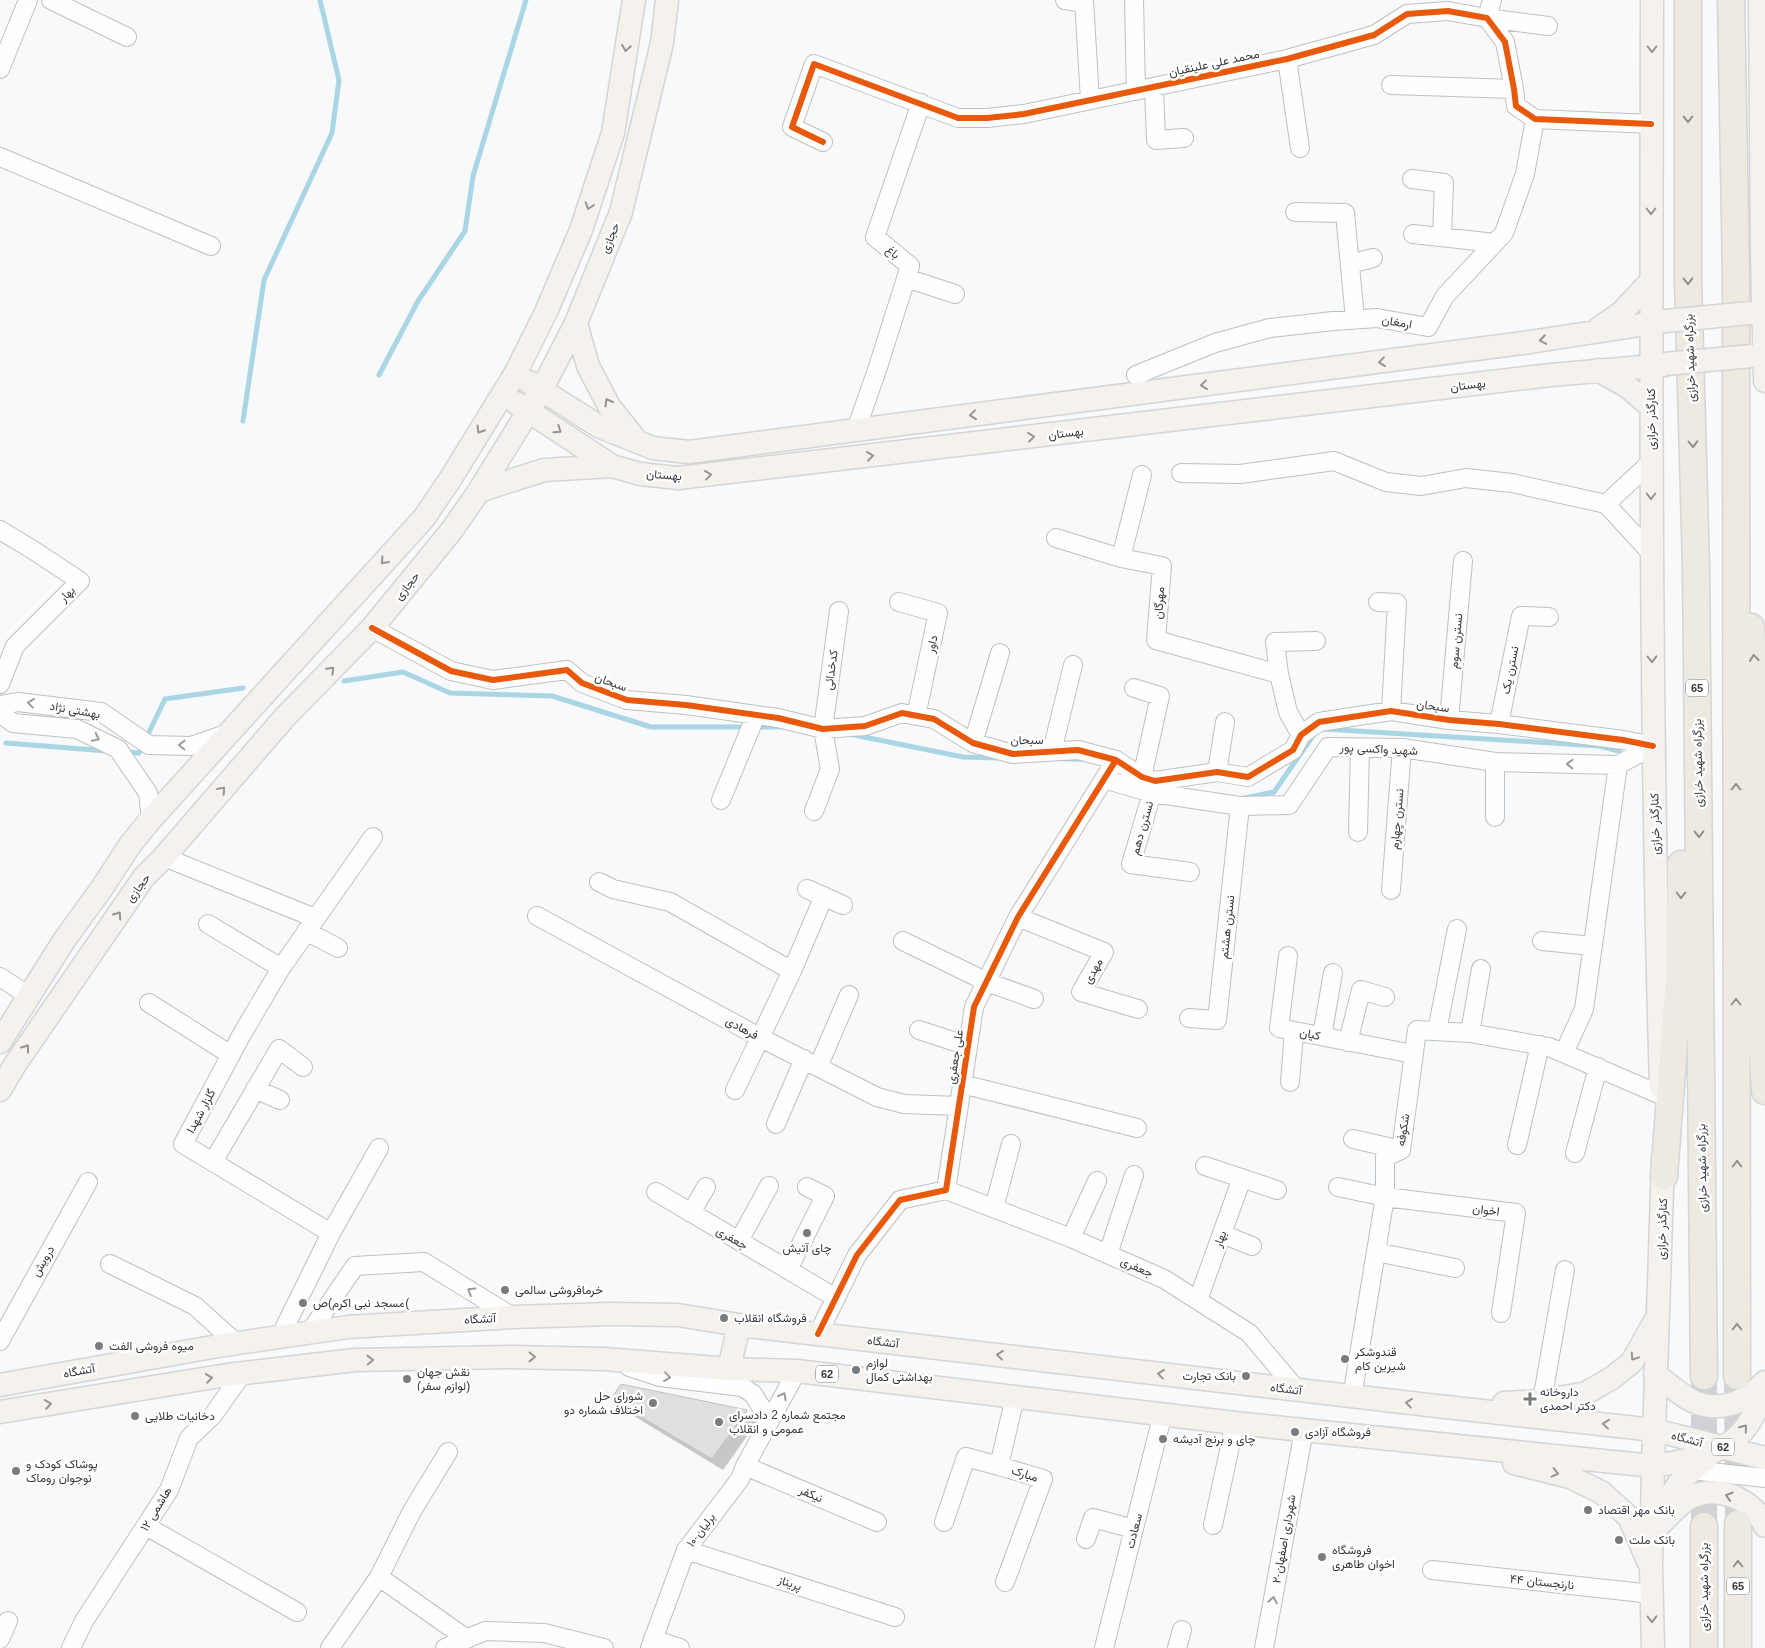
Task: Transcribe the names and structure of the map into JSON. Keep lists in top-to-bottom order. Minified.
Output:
{"streets":{"highway":["بزرگراه شهید خرازی","65"],"main road":["حجازی","بهستان","کنارگذر خرازی","آتشگاه","62"],"street":["محمد علی علینقیان","باغ","ارمغان","بهار","مهرگان","نسترن سوم","داور","کدخدائی","نسترن یک","سبحان","بهشتی نژاد","شهید واکسی پور","نسترن چهارم","نسترن دهم","نسترن هشتم","مهدی","فرهادی","کیان","علی جعفری","گلزار شهدا","شکوفه","اخوان","جعفری","درویش","مبارک","نیکفر","۱۲ هاشمی","۱۰-برلیان","سعادت","۲-شهرداری اصفهان","۴۴ نارنجستان","پریناز"]},"crossings":[["محمد علی علینقیان","باغ"],["حجازی","بهستان"],["حجازی","سبحان"],["بهستان","کنارگذر خرازی"],["کنارگذر خرازی","سبحان"],["کنارگذر خرازی","شهید واکسی پور"],["کنارگذر خرازی","شکوفه"],["کنارگذر خرازی","آتشگاه"],["کنارگذر خرازی","62"],["کنارگذر خرازی","۴۴ نارنجستان"],["بهار","جعفری"],["نسترن سوم","سبحان"],["داور","سبحان"],["کدخدائی","سبحان"],["نسترن یک","سبحان"],["سبحان","شهید واکسی پور"],["سبحان","علی جعفری"],["شهید واکسی پور","نسترن چهارم"],["شهید واکسی پور","نسترن دهم"],["شهید واکسی پور","نسترن هشتم"],["شهید واکسی پور","علی جعفری"],["مهدی","علی جعفری"],["فرهادی","علی جعفری"],["کیان","شکوفه"],["علی جعفری","جعفری"],["شکوفه","اخوان"],["شکوفه","آتشگاه"],["جعفری","آتشگاه"],["آتشگاه","62"],["62","مبارک"],["62","۱۲ هاشمی"],["62","۱۰-برلیان"],["62","سعادت"],["62","۲-شهرداری اصفهان"],["نیکفر","۱۰-برلیان"],["۱۰-برلیان","پریناز"]],"places":{"other":["چای آتیش","خرمافروشی سالمی","مسجد نبی اکرم)ص(","فروشگاه انقلاب","میوه فروشی الفت","قندوشکر شیرین کام","لوازم بهداشتی کمال","بانک تجارت","نقش جهان (لوازم سفر)","شورای حل اختلاف شماره دو","دخانیات طلایی","مجتمع شماره 2 دادسرای عمومی و انقلاب","فروشگاه آزادی","چای و برنج آدیشه","پوشاک کودک و نوجوان روماک","بانک مهر اقتصاد","بانک ملت","فروشگاه اخوان طاهری"],"health":["داروخانه دکتر احمدی"]}}
